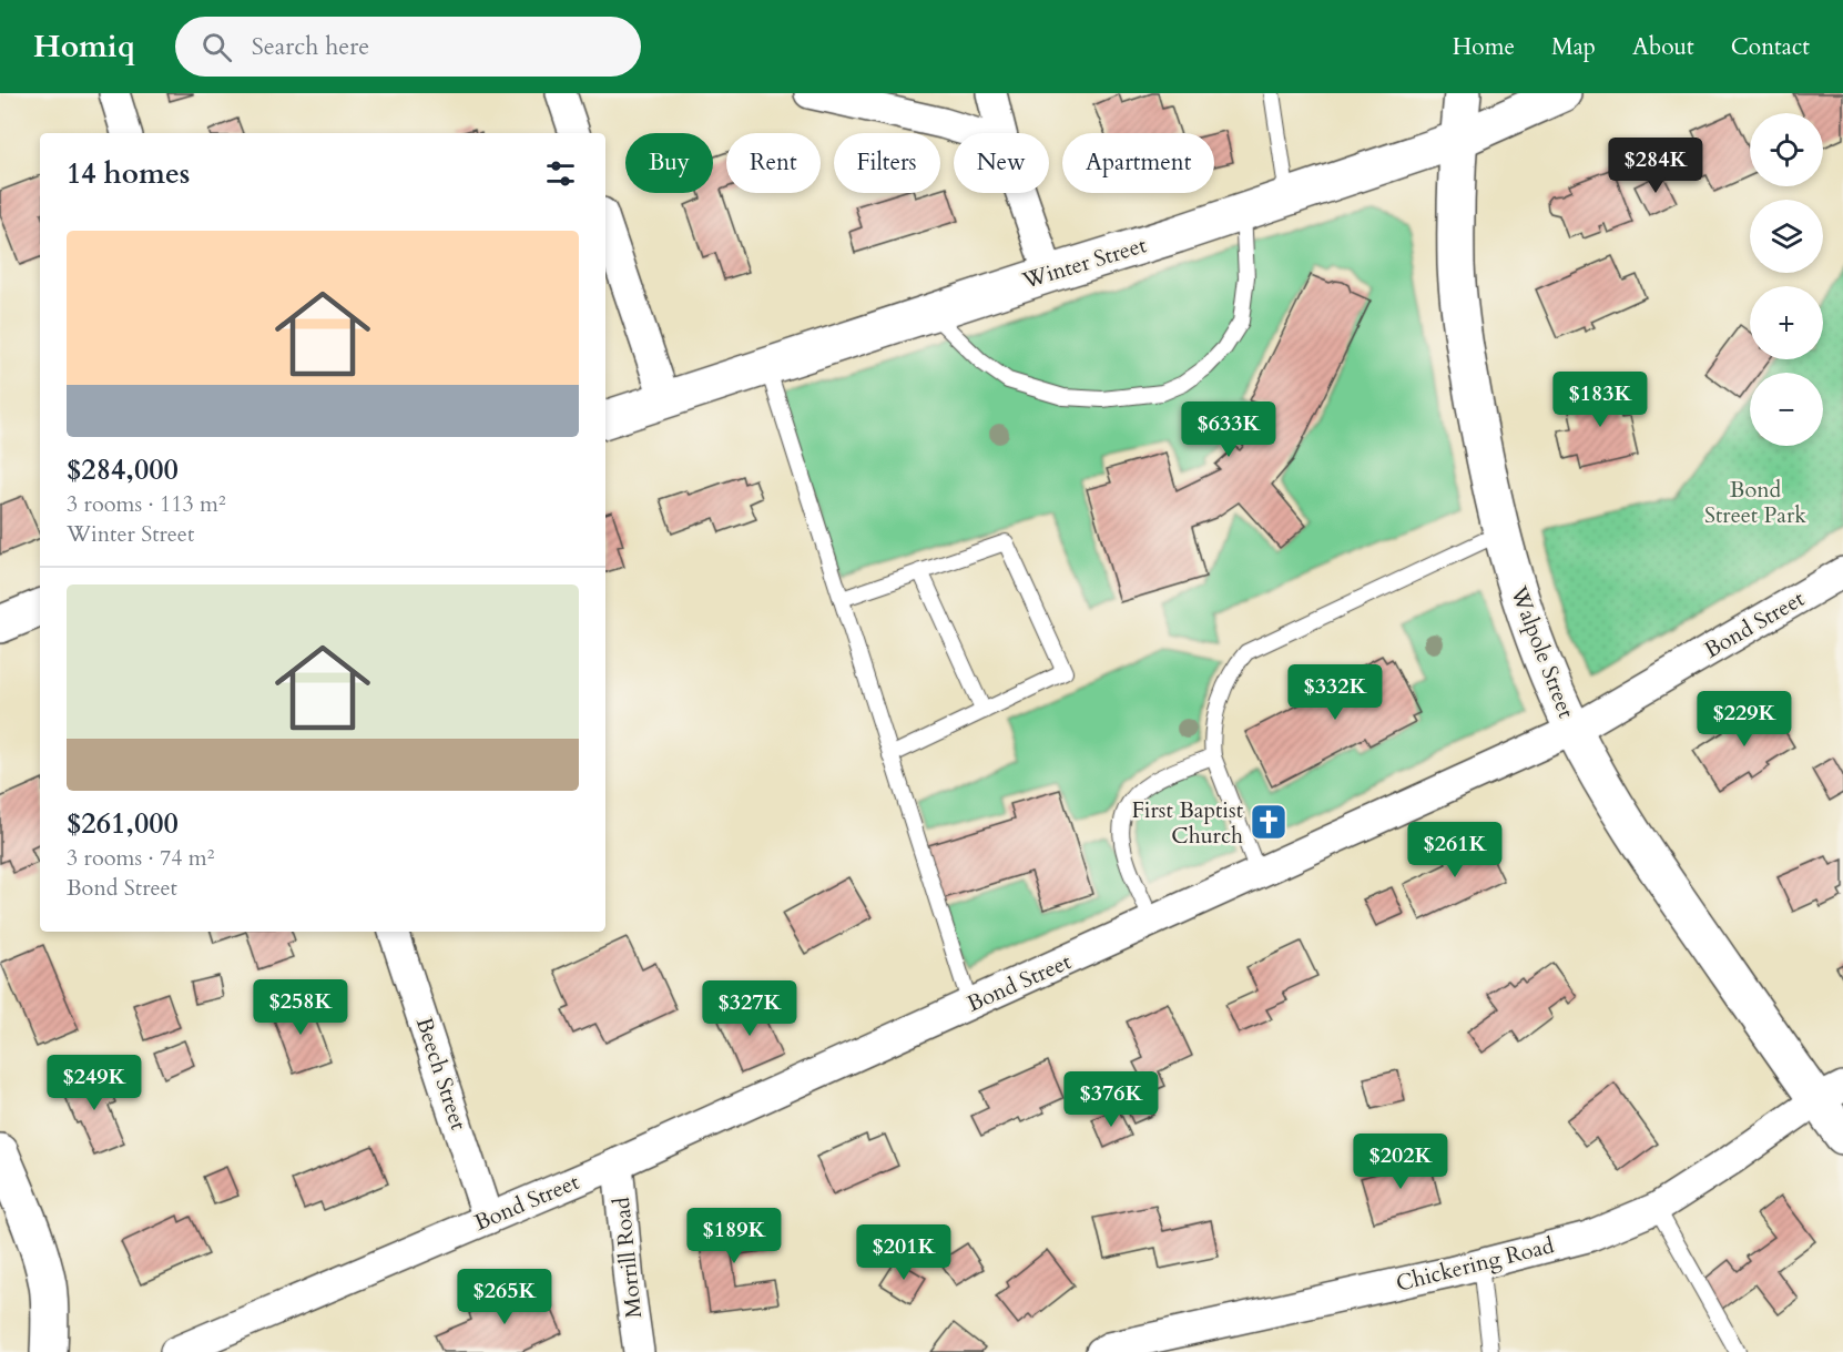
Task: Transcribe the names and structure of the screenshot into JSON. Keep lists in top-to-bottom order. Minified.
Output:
{"streets":{"main road":["Winter Street","Walpole Street"],"street":["Bond Street","Beech Street","Morrill Road","Chickering Road"]},"crossings":[["Winter Street","Walpole Street"],["Bond Street","Walpole Street"],["Bond Street","Beech Street"],["Bond Street","Morrill Road"],["Walpole Street","Chickering Road"]],"parks":["Bond Street Park"],"places":{"church":["First Baptist Church"]},"page":{"header":"Homiq","search":"Search here","nav":["Home","Map","About","Contact"],"map_buttons":["+","−"],"chip":["Buy","Rent","Filters","New","Apartment"],"heading":"14 homes","price":["$284K","$183K","$633K","$332K","$229K","$261K","$258K","$327K","$249K","$376K","$202K","$189K","$201K","$265K"],"list":[{"name":"$284,000","note":"3 rooms · 113 m² · Winter Street"},{"name":"$261,000","note":"3 rooms · 74 m² · Bond Street"}]}}
